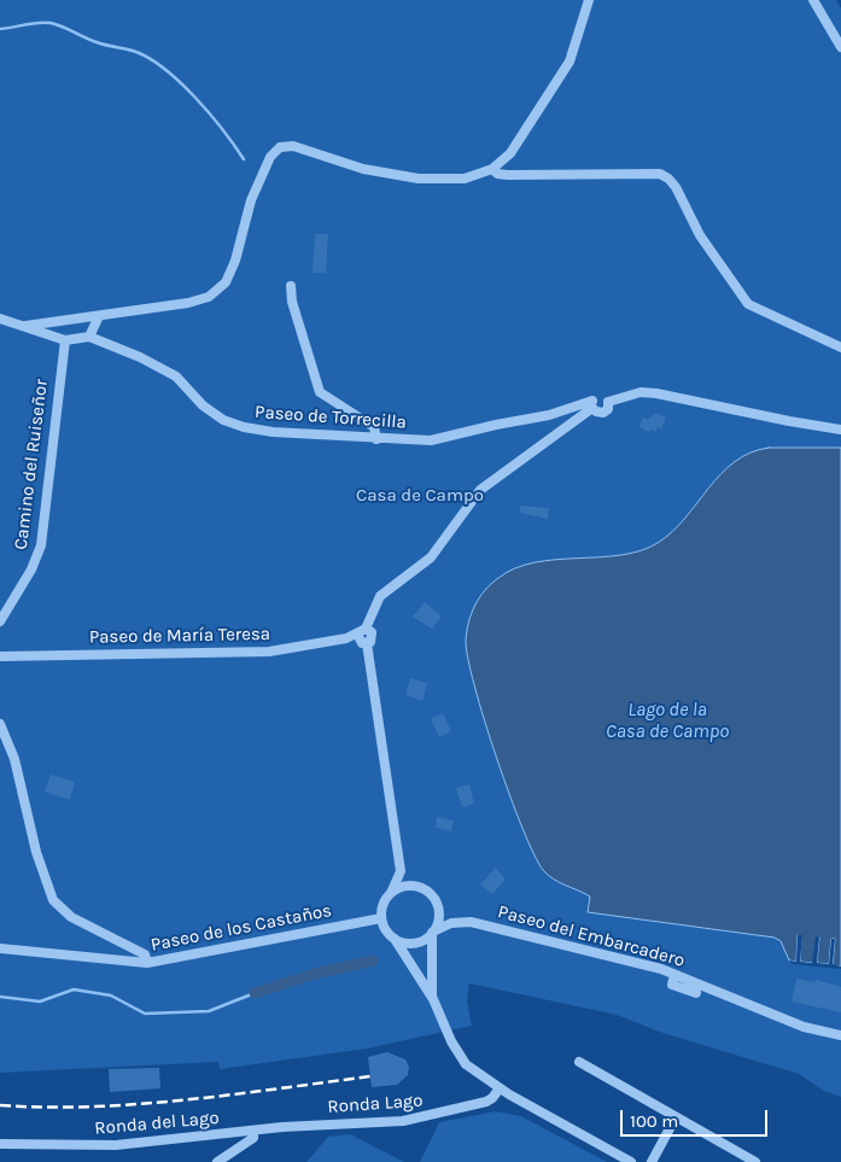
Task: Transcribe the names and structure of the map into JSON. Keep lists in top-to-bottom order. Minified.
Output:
{"streets":{"street":["Paseo de Torrecilla","Camino del Ruiseñor","Paseo de María Teresa","Paseo de los Castaños","Paseo del Embarcadero","Ronda Lago","Ronda del Lago"]},"crossings":[["Paseo de los Castaños","Paseo del Embarcadero"],["Ronda Lago","Ronda del Lago"]],"water":["Lago de la Casa de Campo"],"parks":["Casa de Campo"],"scale_bar":"100 m"}
